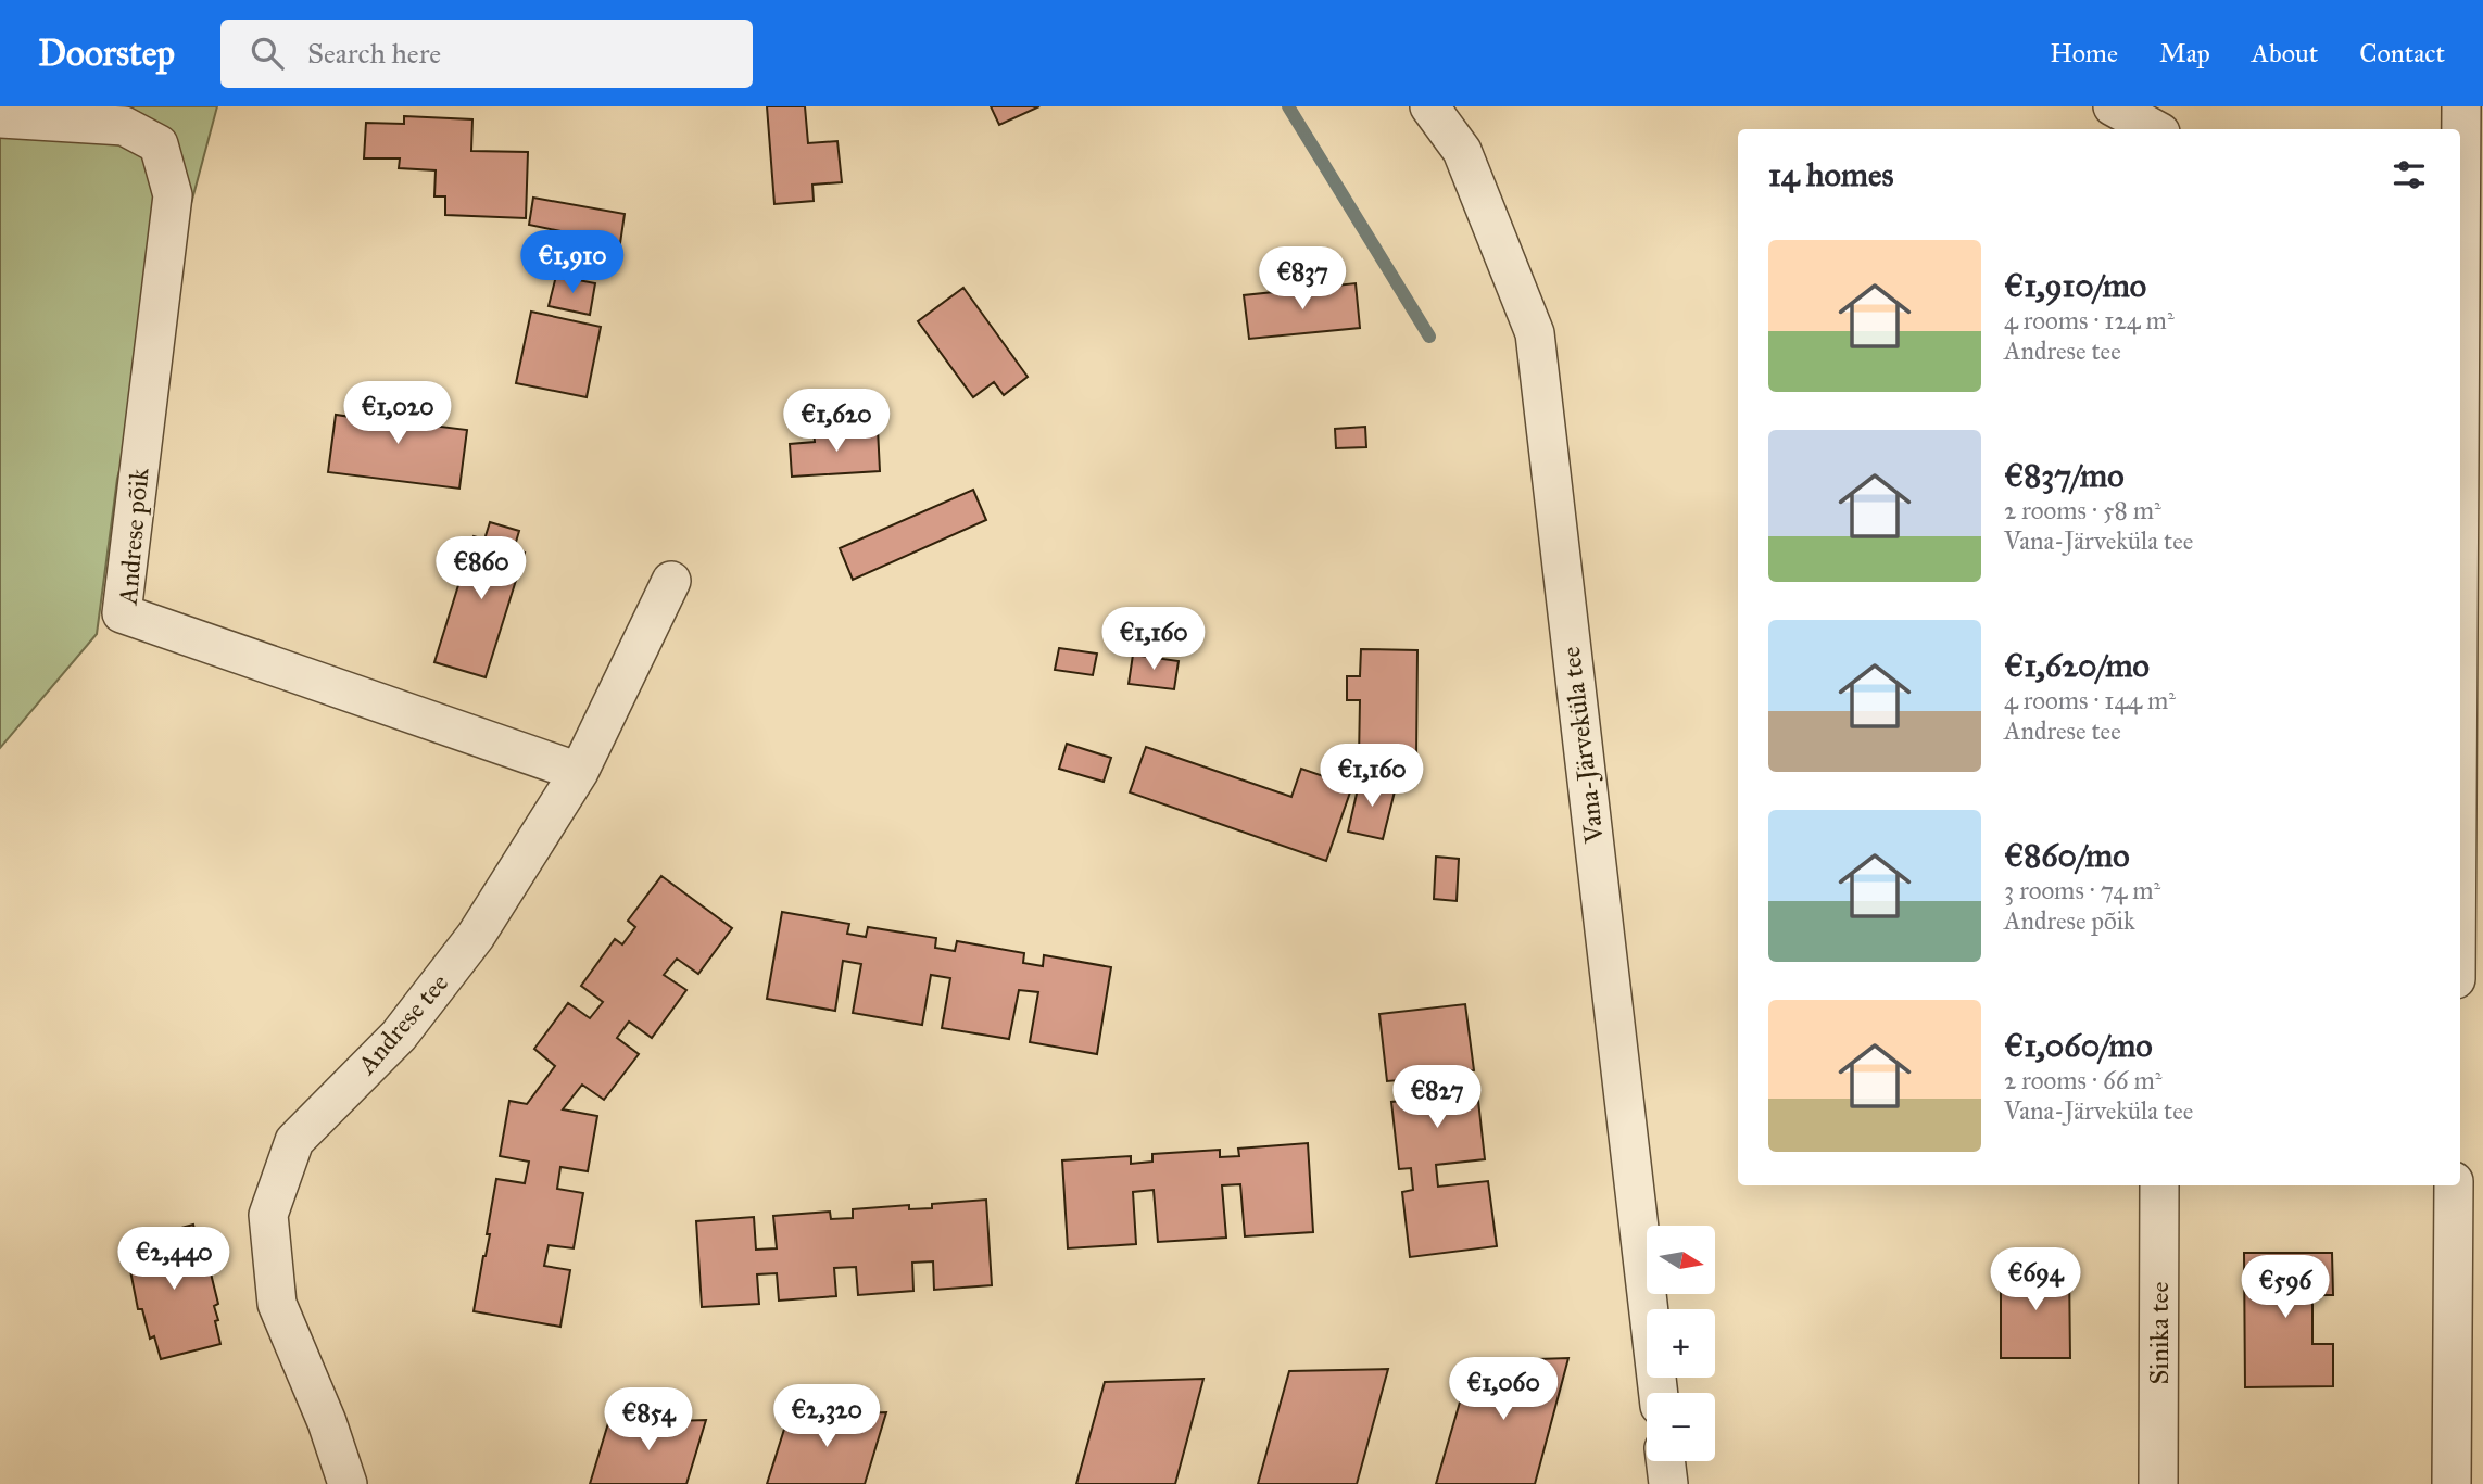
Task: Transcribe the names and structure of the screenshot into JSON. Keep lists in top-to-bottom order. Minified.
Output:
{"streets":{"street":["Andrese põik","Vana-Järveküla tee","Andrese tee","Sinika tee"]},"crossings":[["Andrese põik","Andrese tee"]],"north":"right","page":{"header":"Doorstep","search":"Search here","nav":["Home","Map","About","Contact"],"heading":"14 homes","list":[{"name":"€1,910/mo","note":"4 rooms · 124 m² · Andrese tee"},{"name":"€837/mo","note":"2 rooms · 58 m² · Vana-Järveküla tee"},{"name":"€1,620/mo","note":"4 rooms · 144 m² · Andrese tee"},{"name":"€860/mo","note":"3 rooms · 74 m² · Andrese põik"},{"name":"€1,060/mo","note":"2 rooms · 66 m² · Vana-Järveküla tee"}],"price":["€1,910","€837","€1,020","€1,620","€860","€1,160","€1,160","€827","€2,440","€694","€596","€1,060","€2,320","€854"],"map_buttons":["+","−"]}}
